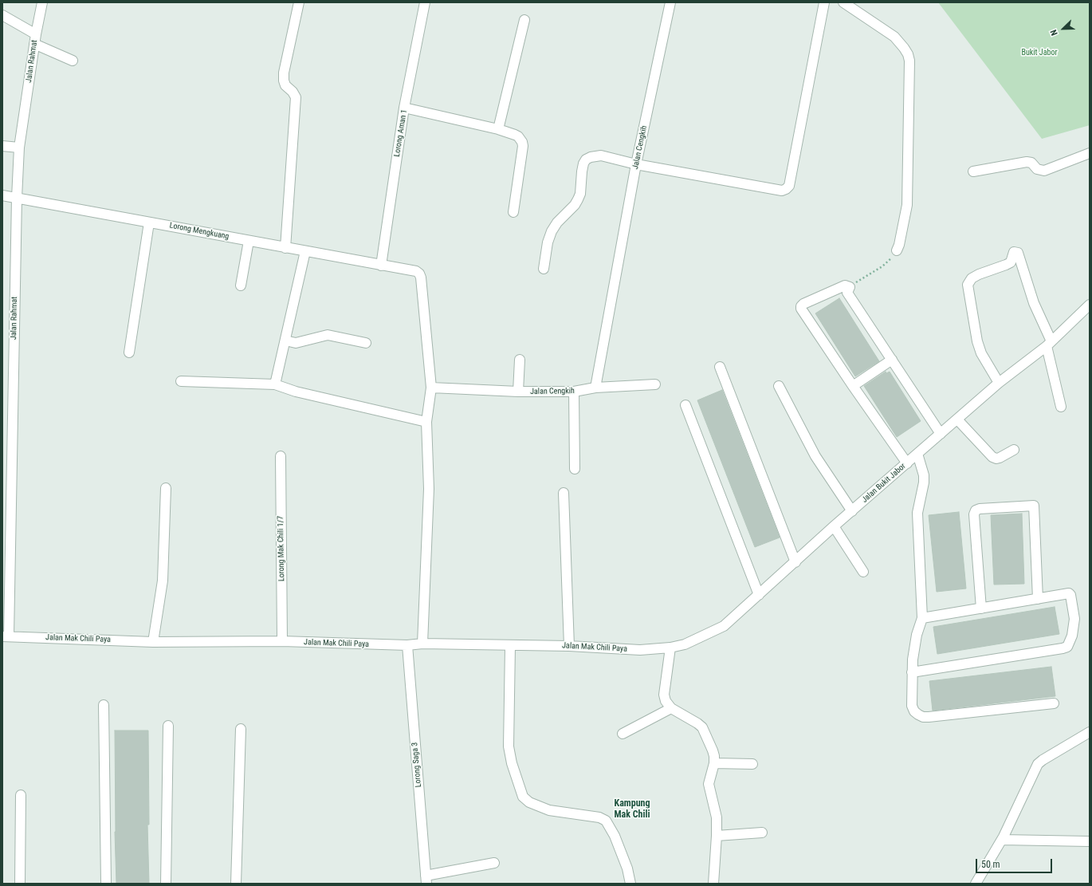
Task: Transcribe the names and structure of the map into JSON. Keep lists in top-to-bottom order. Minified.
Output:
{"streets":{"street":["Jalan Rahmat","Lorong Aman 1","Jalan Cengkih","Lorong Mengkuang","Jalan Bukit Jabor","Lorong Mak Chili 1/7","Jalan Mak Chili Paya","Lorong Saga 3"]},"crossings":[["Jalan Rahmat","Lorong Mengkuang"],["Jalan Rahmat","Jalan Mak Chili Paya"],["Lorong Aman 1","Lorong Mengkuang"],["Jalan Cengkih","Lorong Mengkuang"],["Jalan Bukit Jabor","Jalan Mak Chili Paya"],["Lorong Mak Chili 1/7","Jalan Mak Chili Paya"],["Jalan Mak Chili Paya","Lorong Saga 3"]],"districts":["Kampung Mak Chili"],"parks":["Bukit Jabor"],"scale_bar":"50 m","north":"bottom left"}
